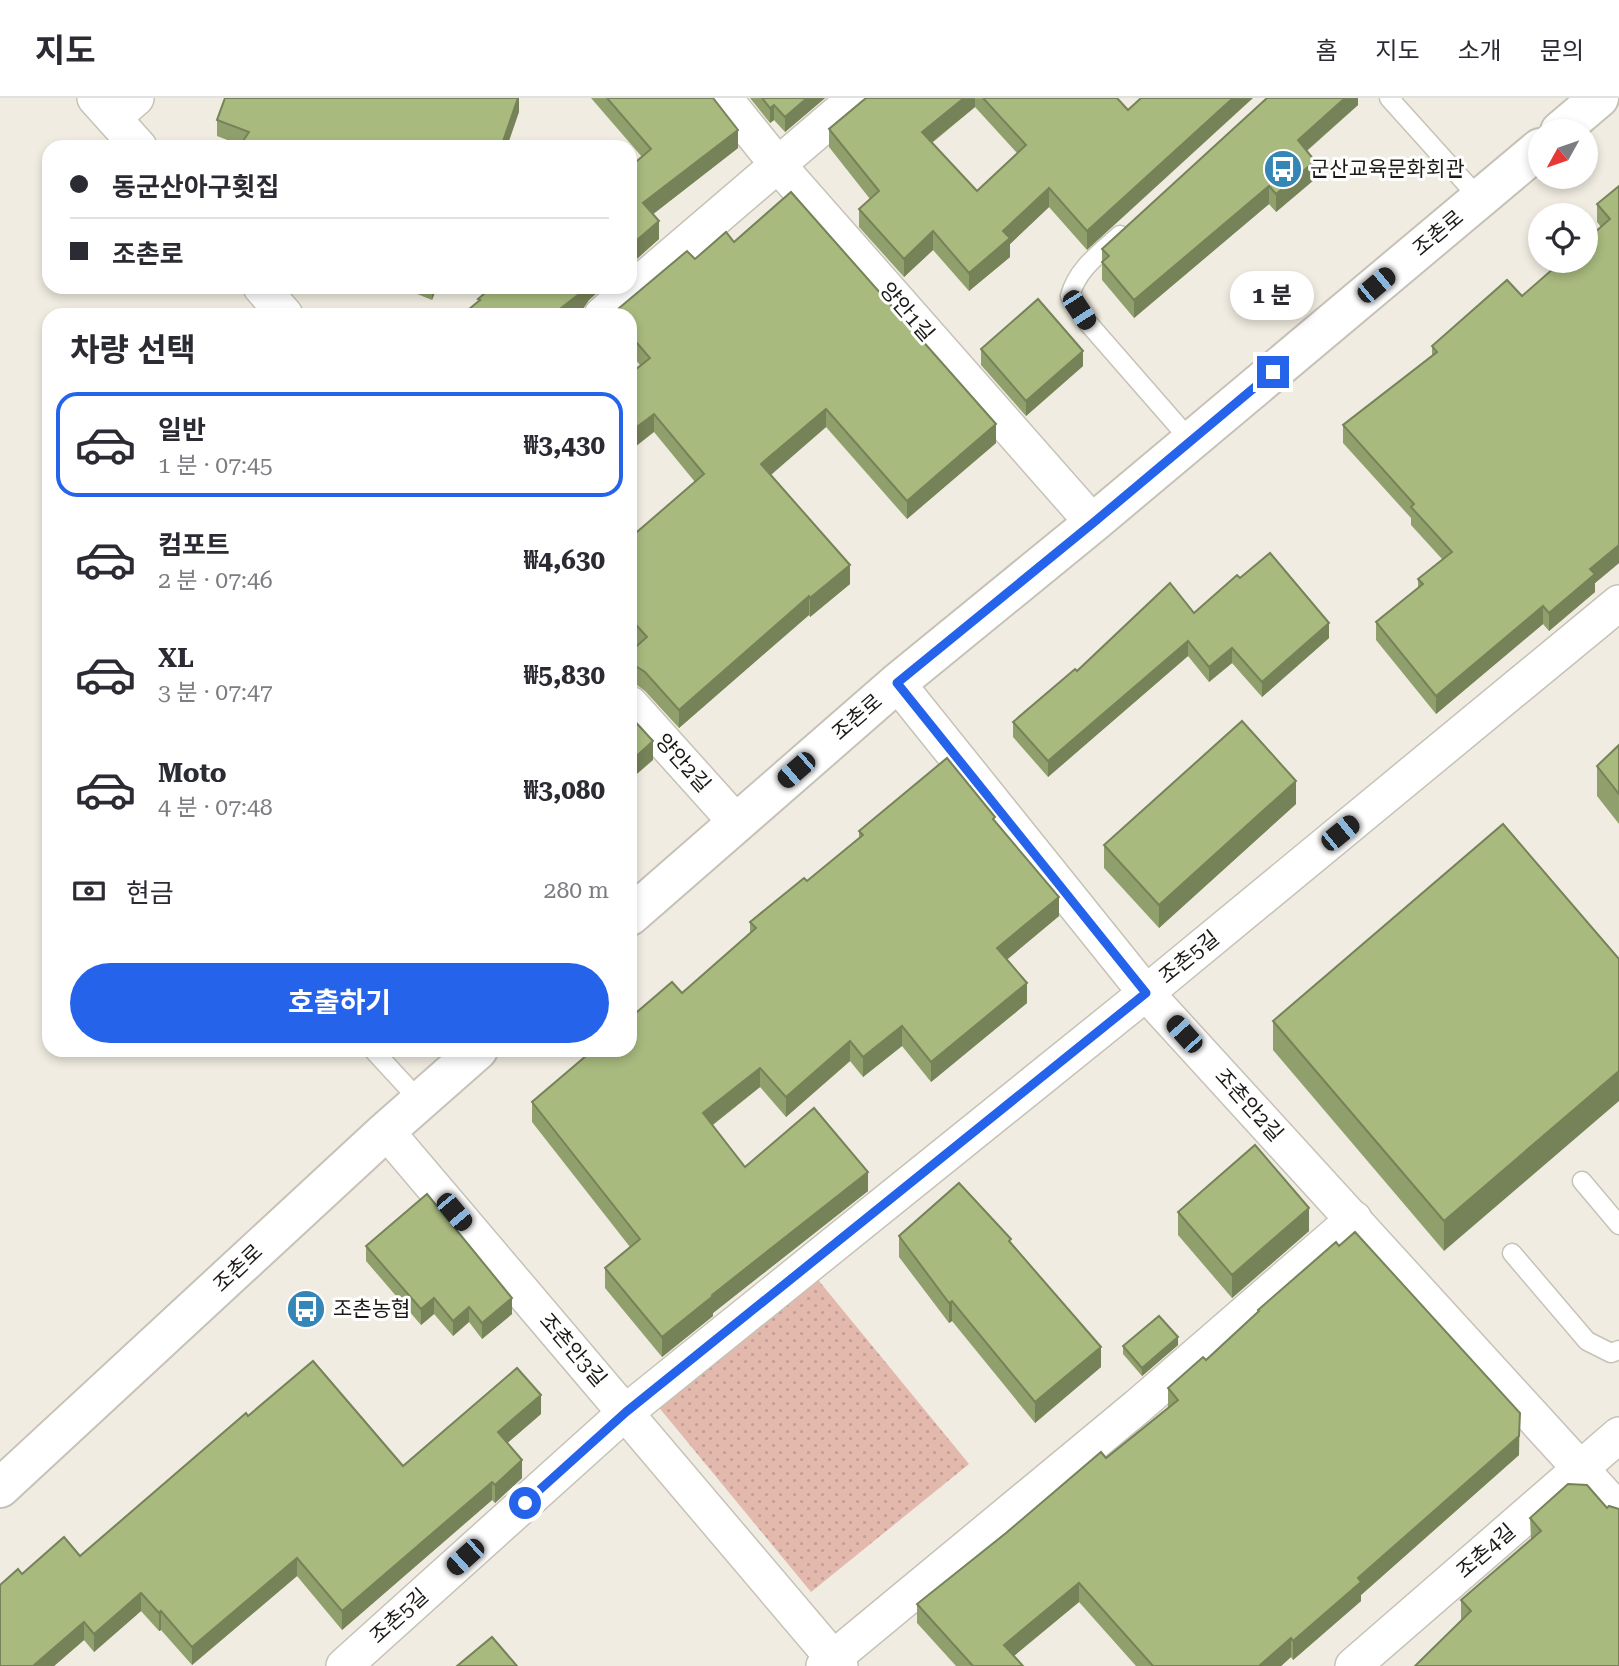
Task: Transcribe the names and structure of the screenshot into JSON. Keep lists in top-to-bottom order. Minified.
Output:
{"streets":{"street":["조촌로","양안1길","양안2길","조촌5길","조촌안2길","조촌안3길","조촌4길"]},"crossings":[["조촌로","양안1길"],["조촌로","양안2길"],["조촌로","조촌안2길"],["조촌로","조촌안3길"],["조촌5길","조촌안2길"],["조촌5길","조촌안3길"],["조촌안2길","조촌4길"]],"places":{"bus stop":["군산교육문화회관","조촌농협"]},"north":"bottom left","page":{"header":"지도","nav":["홈","지도","소개","문의"],"banner":["동군산아구횟집","조촌로"],"bubble":"1 분","heading":"차량 선택","list":[{"name":"일반","note":"1 분 · 07:45","value":"₩3,430"},{"name":"컴포트","note":"2 분 · 07:46","value":"₩4,630"},{"name":"XL","note":"3 분 · 07:47","value":"₩5,830"},{"name":"Moto","note":"4 분 · 07:48","value":"₩3,080"}],"pay":["현금","280 m"],"buttons":"호출하기"}}
